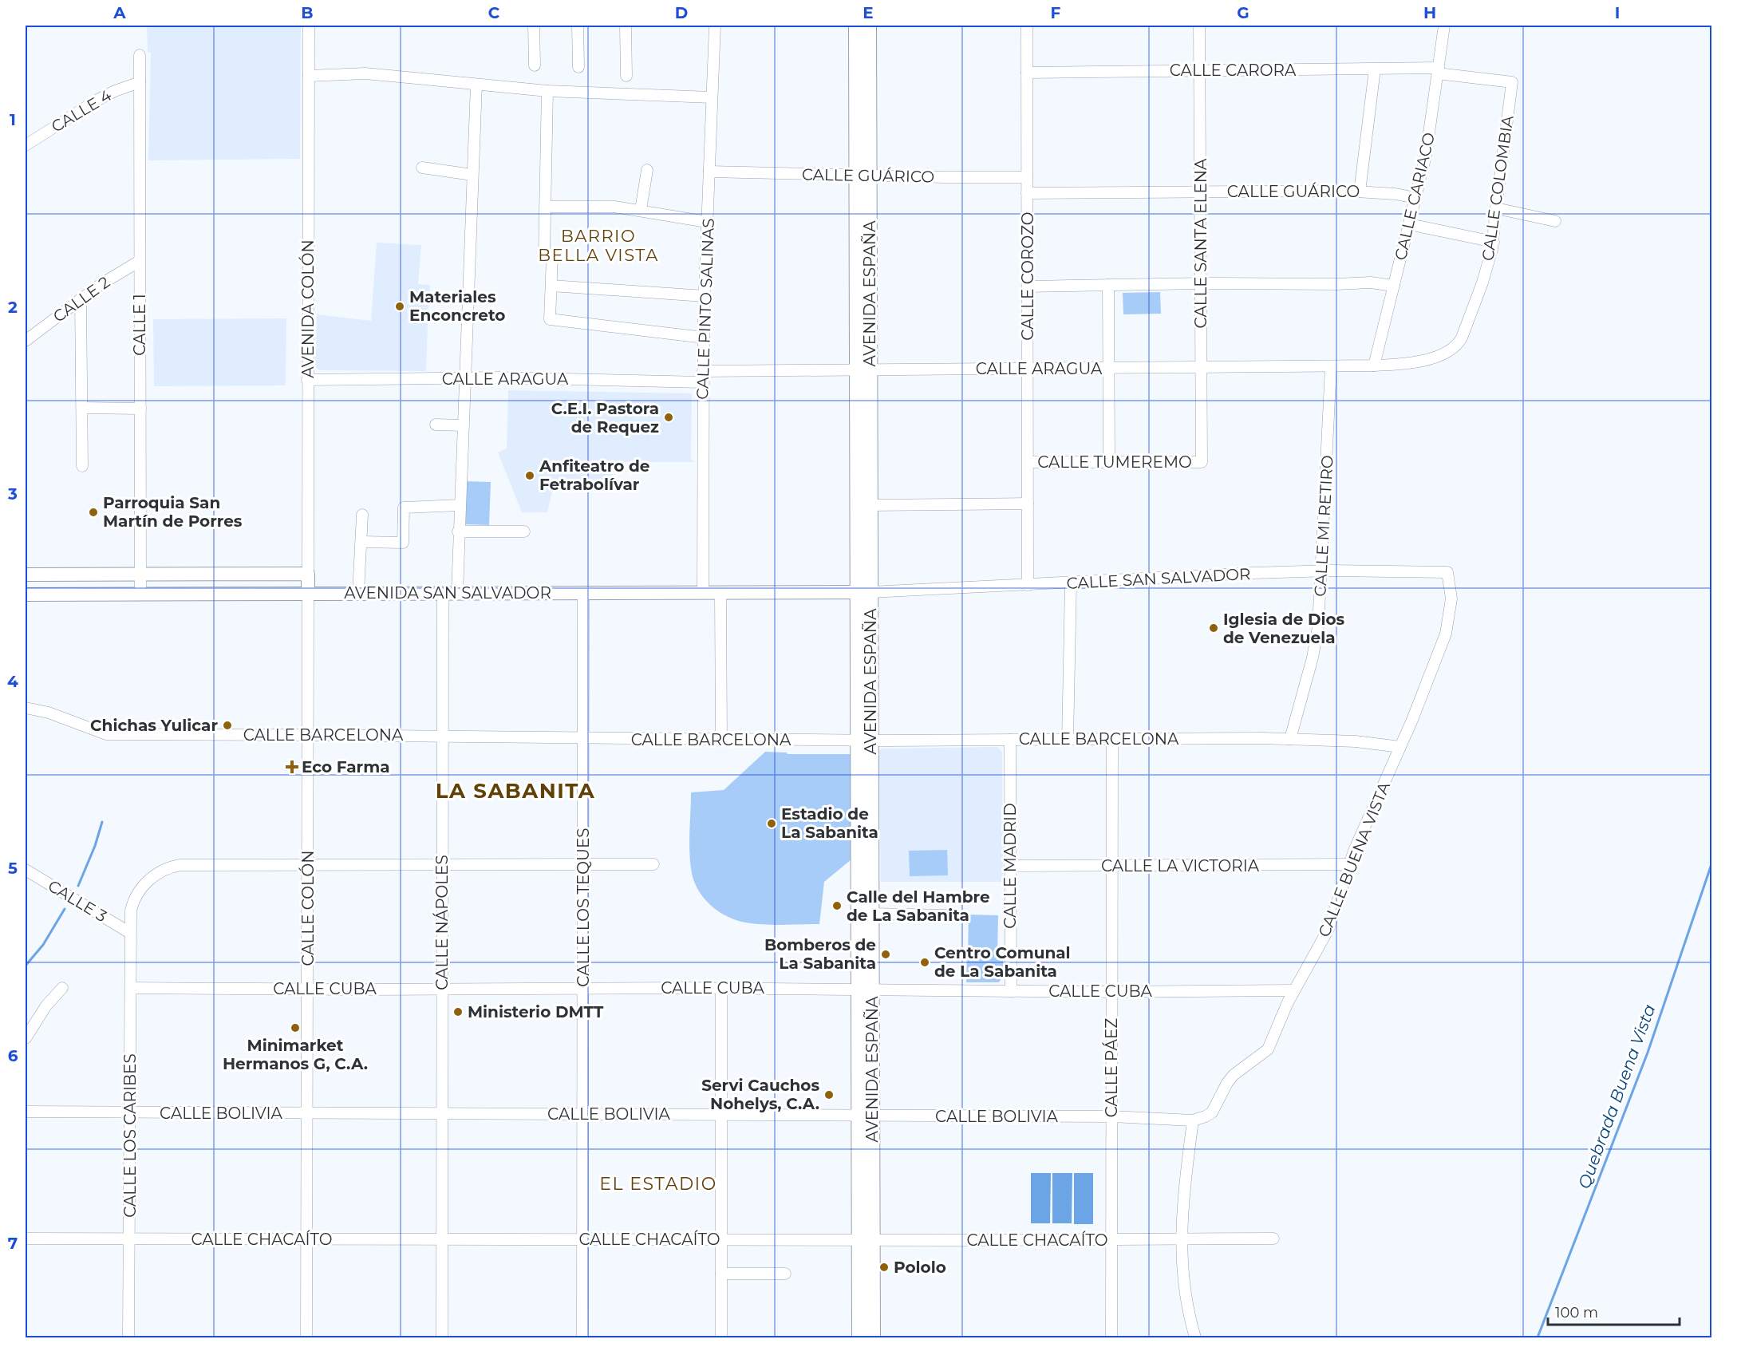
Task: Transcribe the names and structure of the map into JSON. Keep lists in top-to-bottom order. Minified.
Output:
{"streets":{"main road":["AVENIDA ESPAÑA"],"street":["CALLE CARORA","CALLE 4","CALLE GUÁRICO","CALLE COLOMBIA","CALLE CARIACO","CALLE SANTA ELENA","CALLE COROZO","CALLE 2","AVENIDA COLÓN","CALLE PINTO SALINAS","CALLE 1","CALLE ARAGUA","CALLE TUMEREMO","CALLE MI RETIRO","CALLE SAN SALVADOR","AVENIDA SAN SALVADOR","CALLE BARCELONA","CALLE BUENA VISTA","CALLE MADRID","CALLE LA VICTORIA","CALLE 3","CALLE LOS TEQUES","CALLE COLÓN","CALLE NÁPOLES","CALLE CUBA","CALLE PÁEZ","CALLE BOLIVIA","CALLE LOS CARIBES","CALLE CHACAÍTO"]},"crossings":[["CALLE CARORA","CALLE COLOMBIA"],["CALLE CARORA","CALLE CARIACO"],["CALLE CARORA","CALLE SANTA ELENA"],["CALLE CARORA","CALLE COROZO"],["CALLE 4","CALLE 1"],["CALLE GUÁRICO","CALLE CARIACO"],["CALLE GUÁRICO","CALLE SANTA ELENA"],["CALLE GUÁRICO","CALLE COROZO"],["CALLE GUÁRICO","AVENIDA ESPAÑA"],["CALLE GUÁRICO","CALLE PINTO SALINAS"],["CALLE COLOMBIA","CALLE CARIACO"],["CALLE COLOMBIA","CALLE ARAGUA"],["CALLE CARIACO","CALLE ARAGUA"],["CALLE SANTA ELENA","CALLE ARAGUA"],["CALLE SANTA ELENA","CALLE TUMEREMO"],["CALLE COROZO","CALLE ARAGUA"],["CALLE COROZO","CALLE TUMEREMO"],["CALLE COROZO","CALLE SAN SALVADOR"],["AVENIDA ESPAÑA","CALLE ARAGUA"],["AVENIDA ESPAÑA","CALLE SAN SALVADOR"],["AVENIDA ESPAÑA","AVENIDA SAN SALVADOR"],["AVENIDA ESPAÑA","CALLE BARCELONA"],["AVENIDA ESPAÑA","CALLE CUBA"],["AVENIDA ESPAÑA","CALLE BOLIVIA"],["AVENIDA ESPAÑA","CALLE CHACAÍTO"],["CALLE 2","CALLE 1"],["AVENIDA COLÓN","CALLE ARAGUA"],["AVENIDA COLÓN","AVENIDA SAN SALVADOR"],["AVENIDA COLÓN","CALLE COLÓN"],["CALLE PINTO SALINAS","CALLE ARAGUA"],["CALLE PINTO SALINAS","AVENIDA SAN SALVADOR"],["CALLE 1","AVENIDA SAN SALVADOR"],["CALLE ARAGUA","CALLE MI RETIRO"],["CALLE MI RETIRO","CALLE SAN SALVADOR"],["CALLE MI RETIRO","CALLE BARCELONA"],["CALLE SAN SALVADOR","AVENIDA SAN SALVADOR"],["CALLE SAN SALVADOR","CALLE BUENA VISTA"],["AVENIDA SAN SALVADOR","CALLE LOS TEQUES"],["AVENIDA SAN SALVADOR","CALLE COLÓN"],["AVENIDA SAN SALVADOR","CALLE NÁPOLES"],["CALLE BARCELONA","CALLE BUENA VISTA"],["CALLE BARCELONA","CALLE MADRID"],["CALLE BARCELONA","CALLE LOS TEQUES"],["CALLE BARCELONA","CALLE COLÓN"],["CALLE BARCELONA","CALLE NÁPOLES"],["CALLE BARCELONA","CALLE PÁEZ"],["CALLE BUENA VISTA","CALLE LA VICTORIA"],["CALLE BUENA VISTA","CALLE CUBA"],["CALLE BUENA VISTA","CALLE BOLIVIA"],["CALLE MADRID","CALLE LA VICTORIA"],["CALLE MADRID","CALLE CUBA"],["CALLE LA VICTORIA","CALLE PÁEZ"],["CALLE 3","CALLE LOS CARIBES"],["CALLE LOS TEQUES","CALLE CUBA"],["CALLE LOS TEQUES","CALLE BOLIVIA"],["CALLE LOS TEQUES","CALLE CHACAÍTO"],["CALLE COLÓN","CALLE CUBA"],["CALLE COLÓN","CALLE BOLIVIA"],["CALLE COLÓN","CALLE CHACAÍTO"],["CALLE NÁPOLES","CALLE CUBA"],["CALLE NÁPOLES","CALLE BOLIVIA"],["CALLE NÁPOLES","CALLE CHACAÍTO"],["CALLE CUBA","CALLE PÁEZ"],["CALLE CUBA","CALLE LOS CARIBES"],["CALLE PÁEZ","CALLE BOLIVIA"],["CALLE PÁEZ","CALLE CHACAÍTO"],["CALLE BOLIVIA","CALLE LOS CARIBES"],["CALLE LOS CARIBES","CALLE CHACAÍTO"]],"districts":["BARRIO BELLA VISTA","LA SABANITA","EL ESTADIO"],"water":["Quebrada Buena Vista"],"places":{"other":["Materiales Enconcreto","C.E.I. Pastora de Requez","Anfiteatro de Fetrabolívar","Parroquia San Martín de Porres","Iglesia de Dios de Venezuela","Chichas Yulicar","Estadio de La Sabanita","Calle del Hambre de La Sabanita","Bomberos de La Sabanita","Centro Comunal de La Sabanita","Ministerio DMTT","Minimarket Hermanos G, C.A.","Servi Cauchos Nohelys, C.A.","Pololo"],"health":["Eco Farma"]},"scale_bar":"100 m","grid":{"columns":["A","B","C","D","E","F","G","H","I"],"rows":["1","2","3","4","5","6","7"]}}
